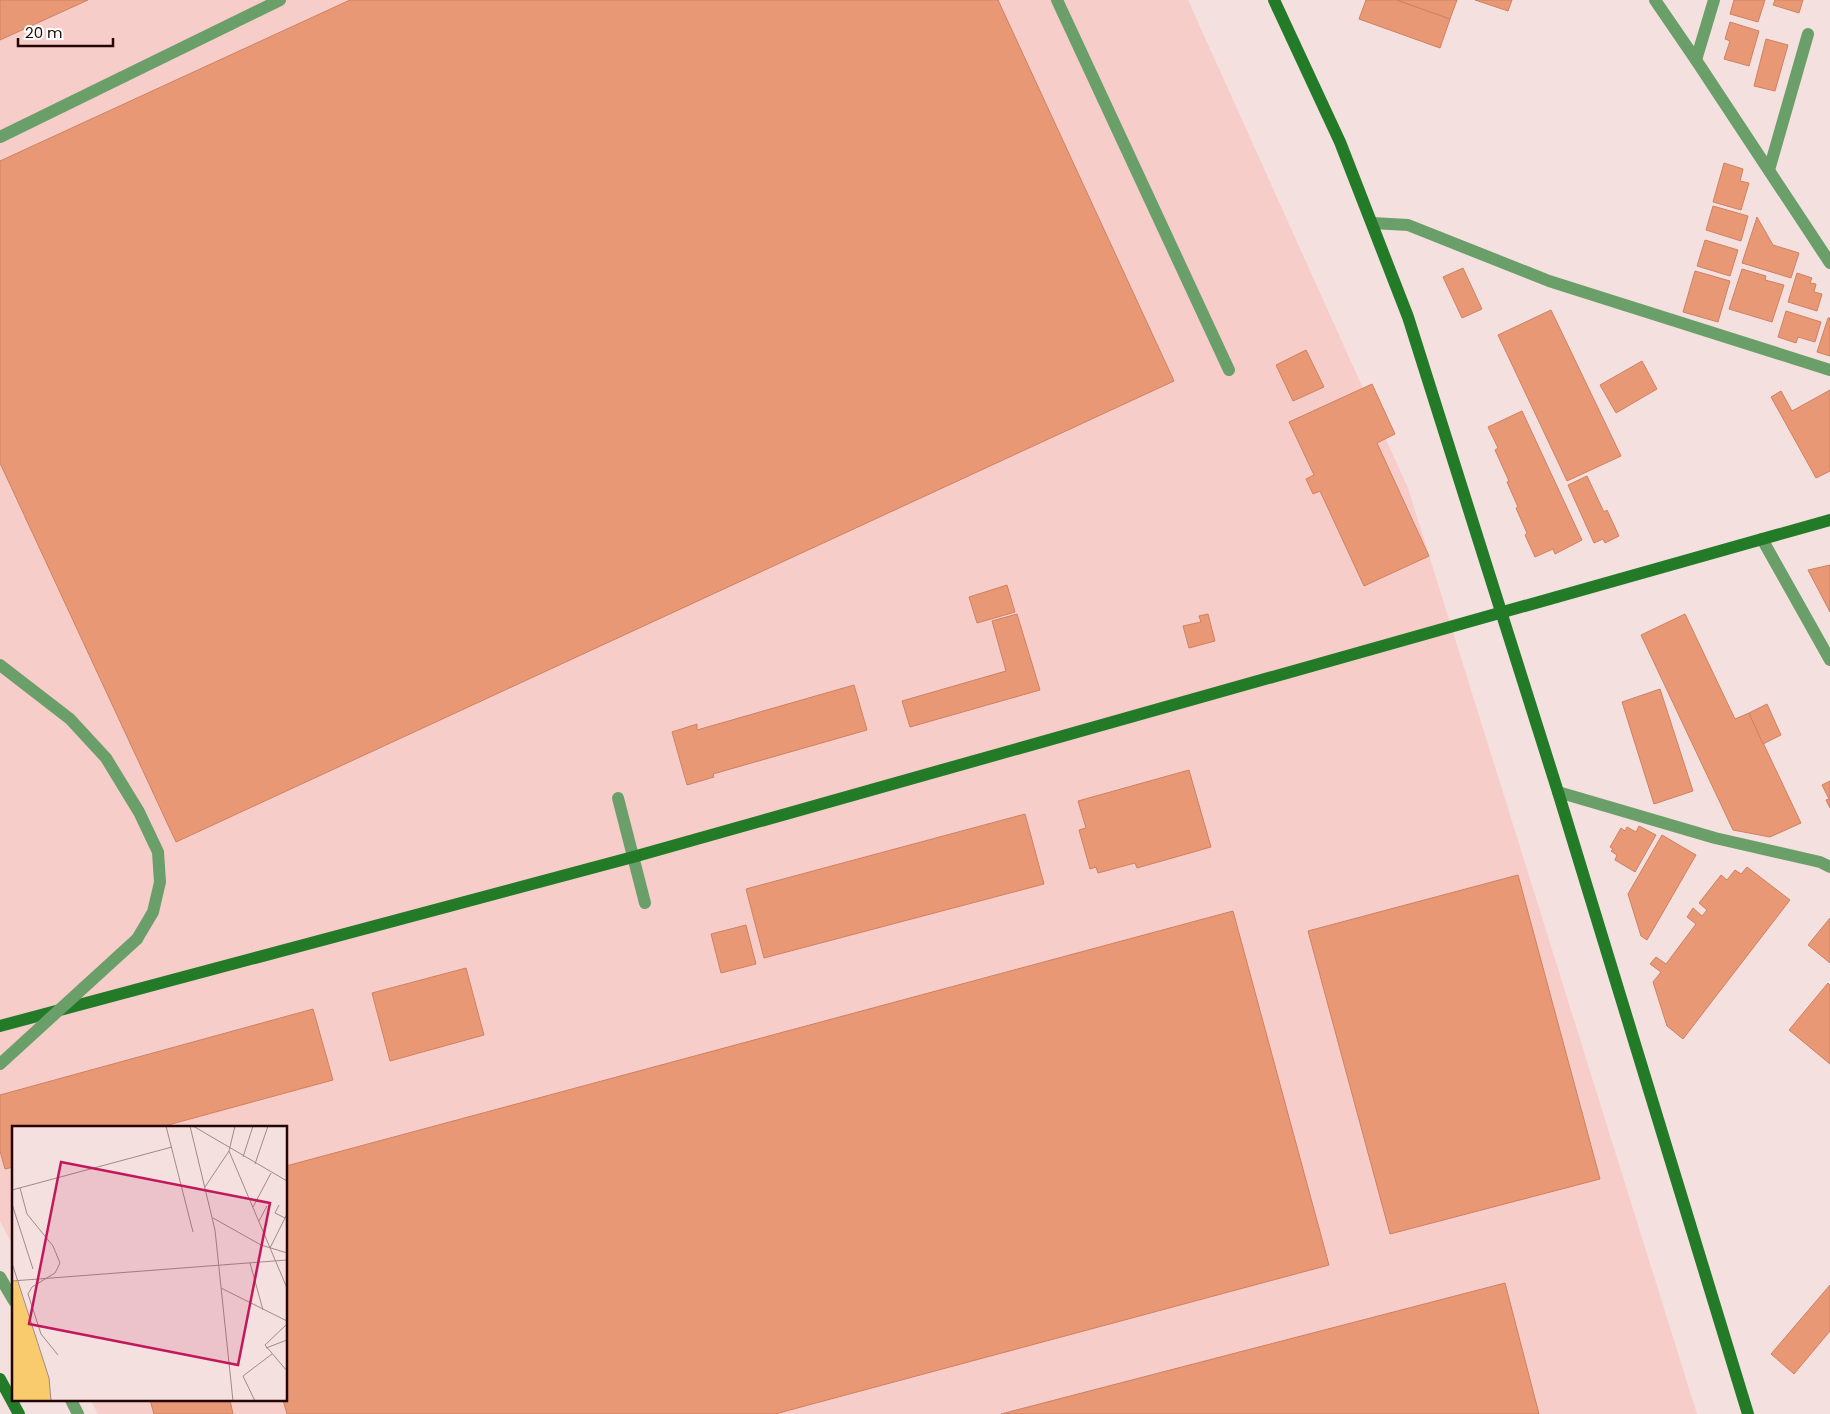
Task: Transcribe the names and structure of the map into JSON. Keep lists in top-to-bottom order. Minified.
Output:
{"scale_bar":"20 m"}
